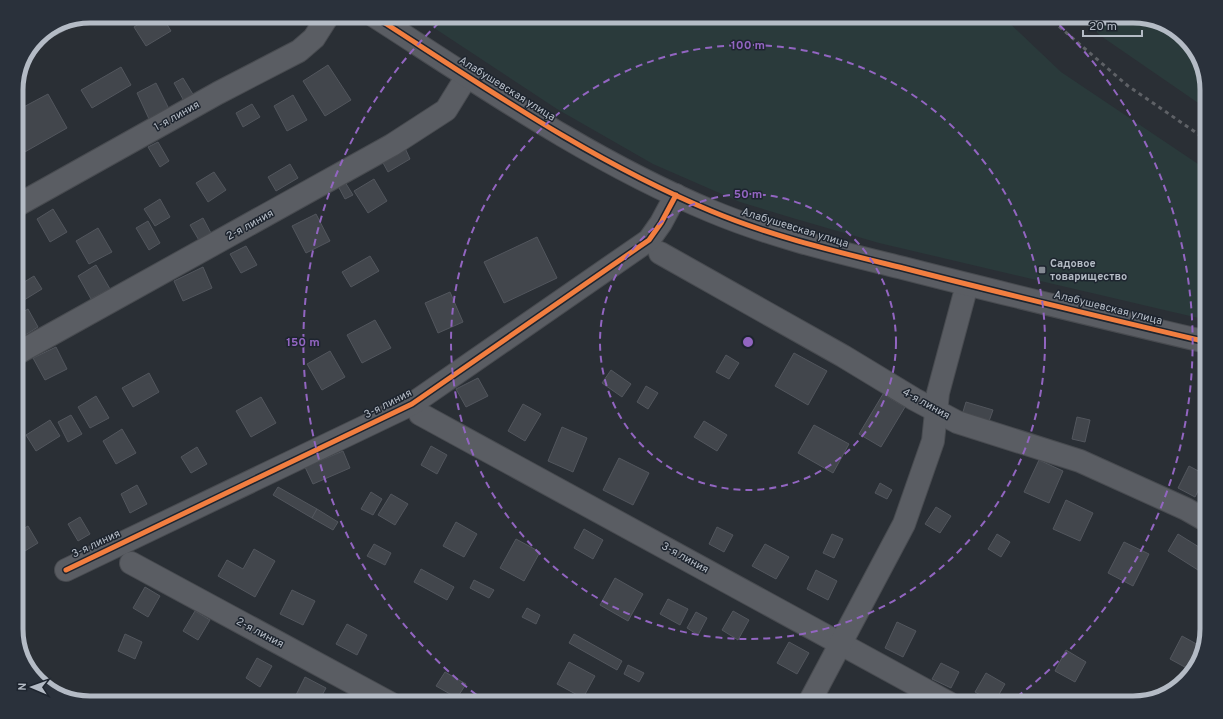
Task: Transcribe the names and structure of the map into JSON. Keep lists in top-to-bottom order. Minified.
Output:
{"streets":{"street":["Алабушевская улица","1-я линия","2-я линия","3-я линия","4-я линия"]},"crossings":[["Алабушевская улица","2-я линия"],["Алабушевская улица","3-я линия"]],"places":{"transit":["Садовое товарищество"]},"scale_bar":"20 m","north":"left","rings":["100 m","50 m","150 m"]}
